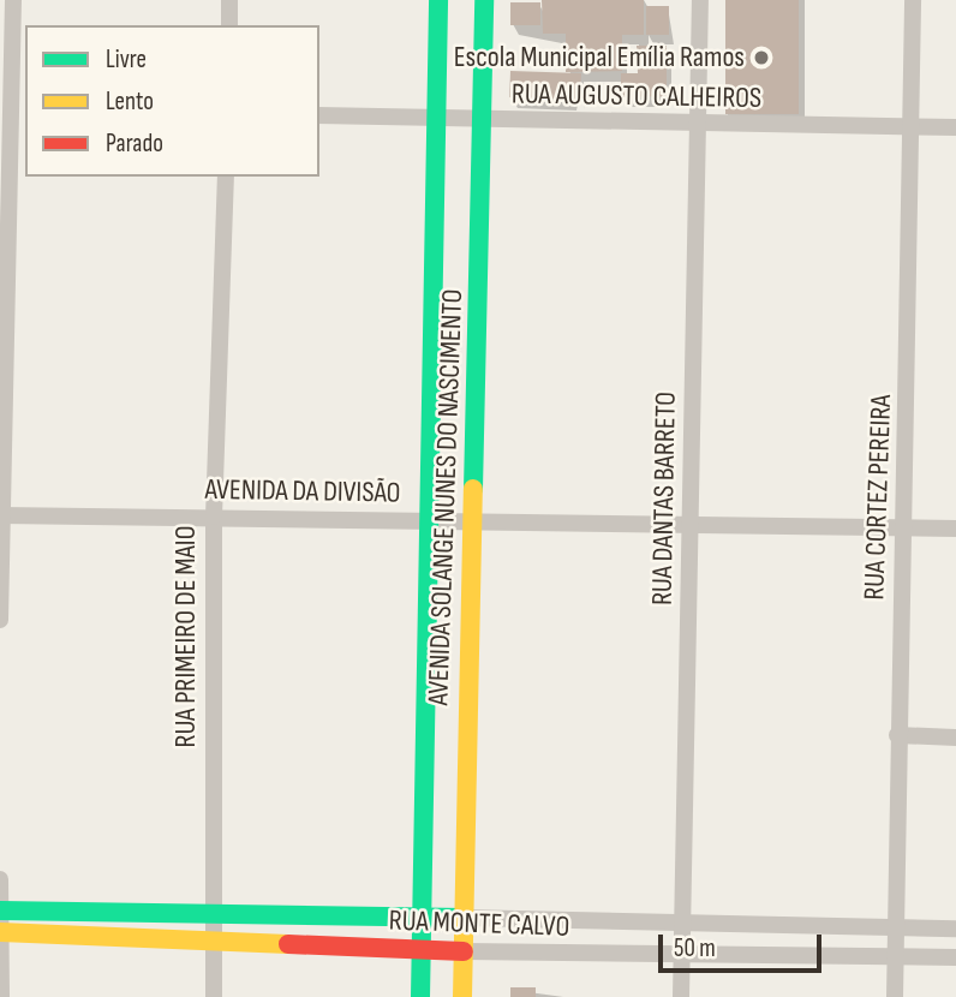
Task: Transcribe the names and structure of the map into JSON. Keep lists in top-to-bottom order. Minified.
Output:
{"streets":{"main road":["AVENIDA SOLANGE NUNES DO NASCIMENTO","RUA MONTE CALVO"],"street":["RUA AUGUSTO CALHEIROS","AVENIDA DA DIVISÃO","RUA CORTEZ PEREIRA","RUA DANTAS BARRETO","RUA PRIMEIRO DE MAIO"]},"crossings":[["RUA AUGUSTO CALHEIROS","AVENIDA SOLANGE NUNES DO NASCIMENTO"],["RUA AUGUSTO CALHEIROS","RUA CORTEZ PEREIRA"],["RUA AUGUSTO CALHEIROS","RUA DANTAS BARRETO"],["AVENIDA DA DIVISÃO","AVENIDA SOLANGE NUNES DO NASCIMENTO"],["AVENIDA DA DIVISÃO","RUA CORTEZ PEREIRA"],["AVENIDA DA DIVISÃO","RUA DANTAS BARRETO"],["AVENIDA DA DIVISÃO","RUA PRIMEIRO DE MAIO"],["AVENIDA SOLANGE NUNES DO NASCIMENTO","RUA MONTE CALVO"],["RUA CORTEZ PEREIRA","RUA MONTE CALVO"],["RUA DANTAS BARRETO","RUA MONTE CALVO"],["RUA PRIMEIRO DE MAIO","RUA MONTE CALVO"]],"places":["Escola Municipal Emília Ramos"],"legend":["Livre","Lento","Parado"],"scale_bar":"50 m"}
